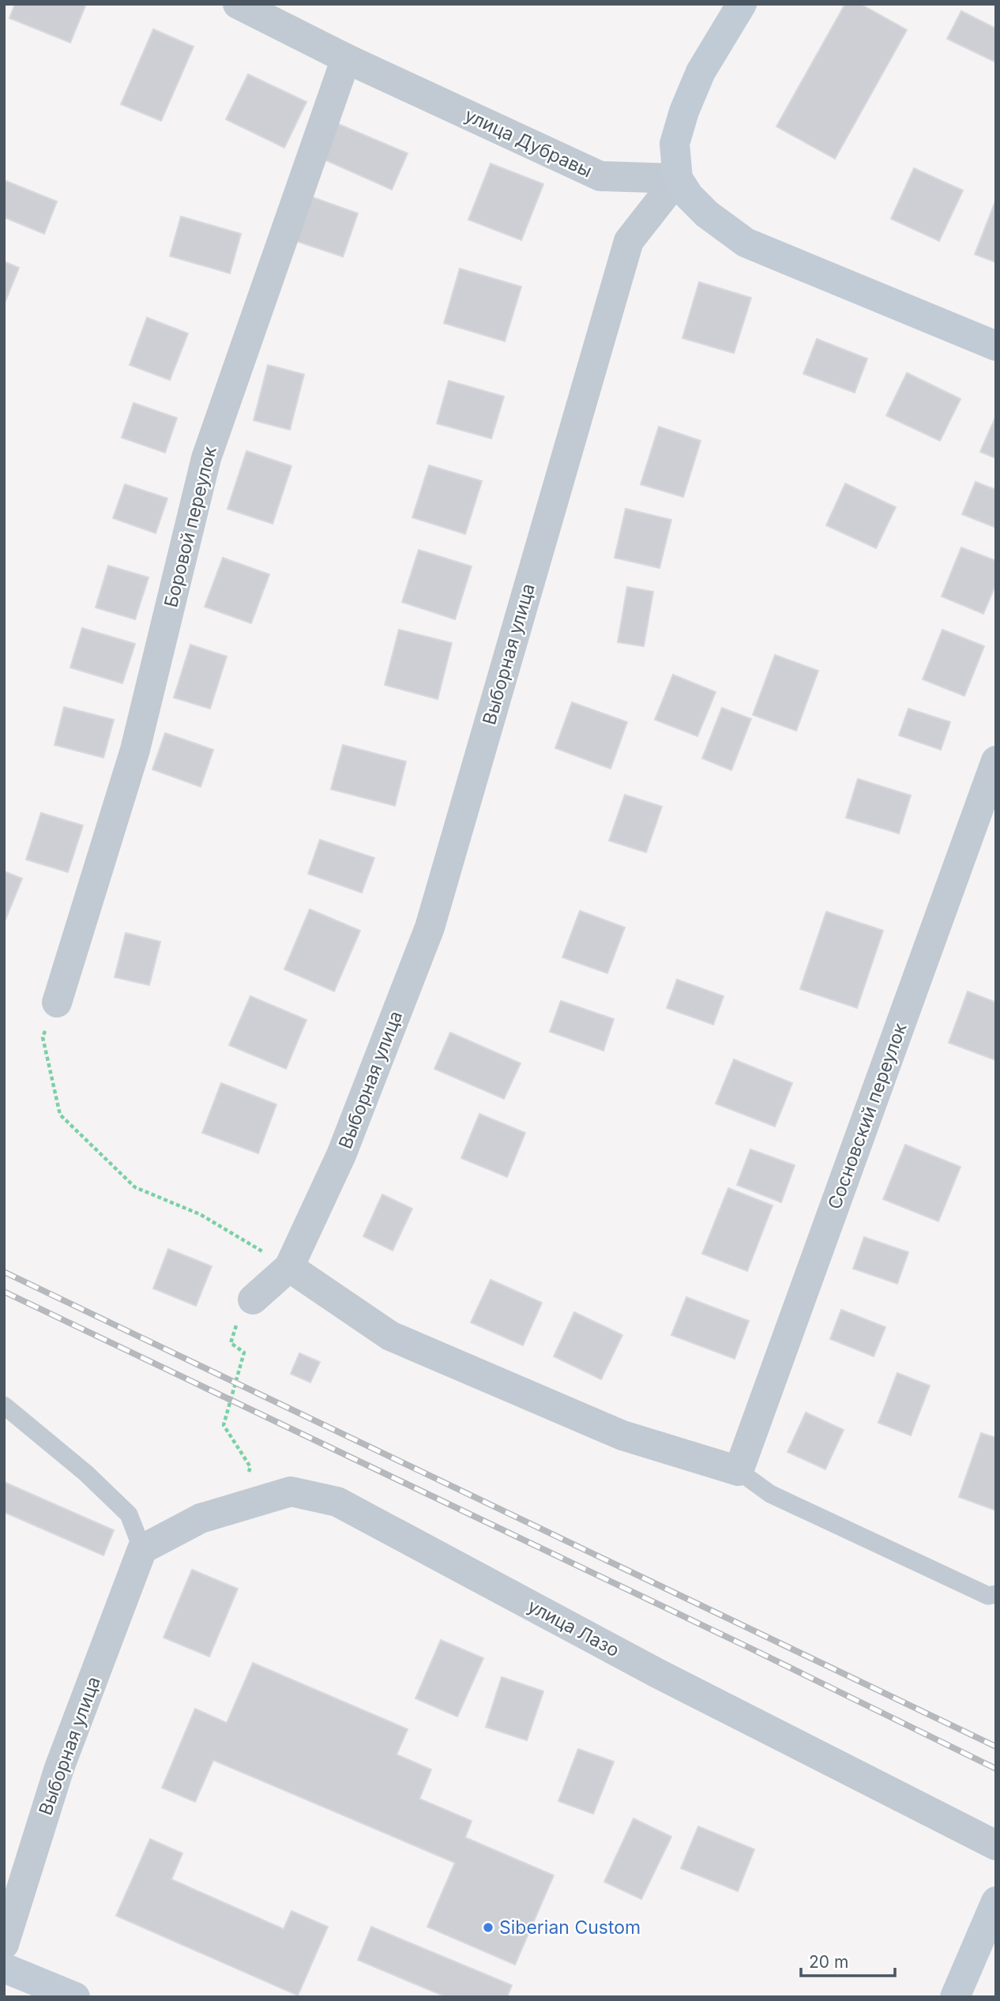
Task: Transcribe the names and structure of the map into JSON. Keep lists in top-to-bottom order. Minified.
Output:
{"streets":{"street":["улица Дубравы","Боровой переулок","Выборная улица","Сосновский переулок","улица Лазо"]},"crossings":[["улица Дубравы","Боровой переулок"],["улица Дубравы","Выборная улица"],["Выборная улица","улица Лазо"]],"places":["Siberian Custom"],"scale_bar":"20 m"}
